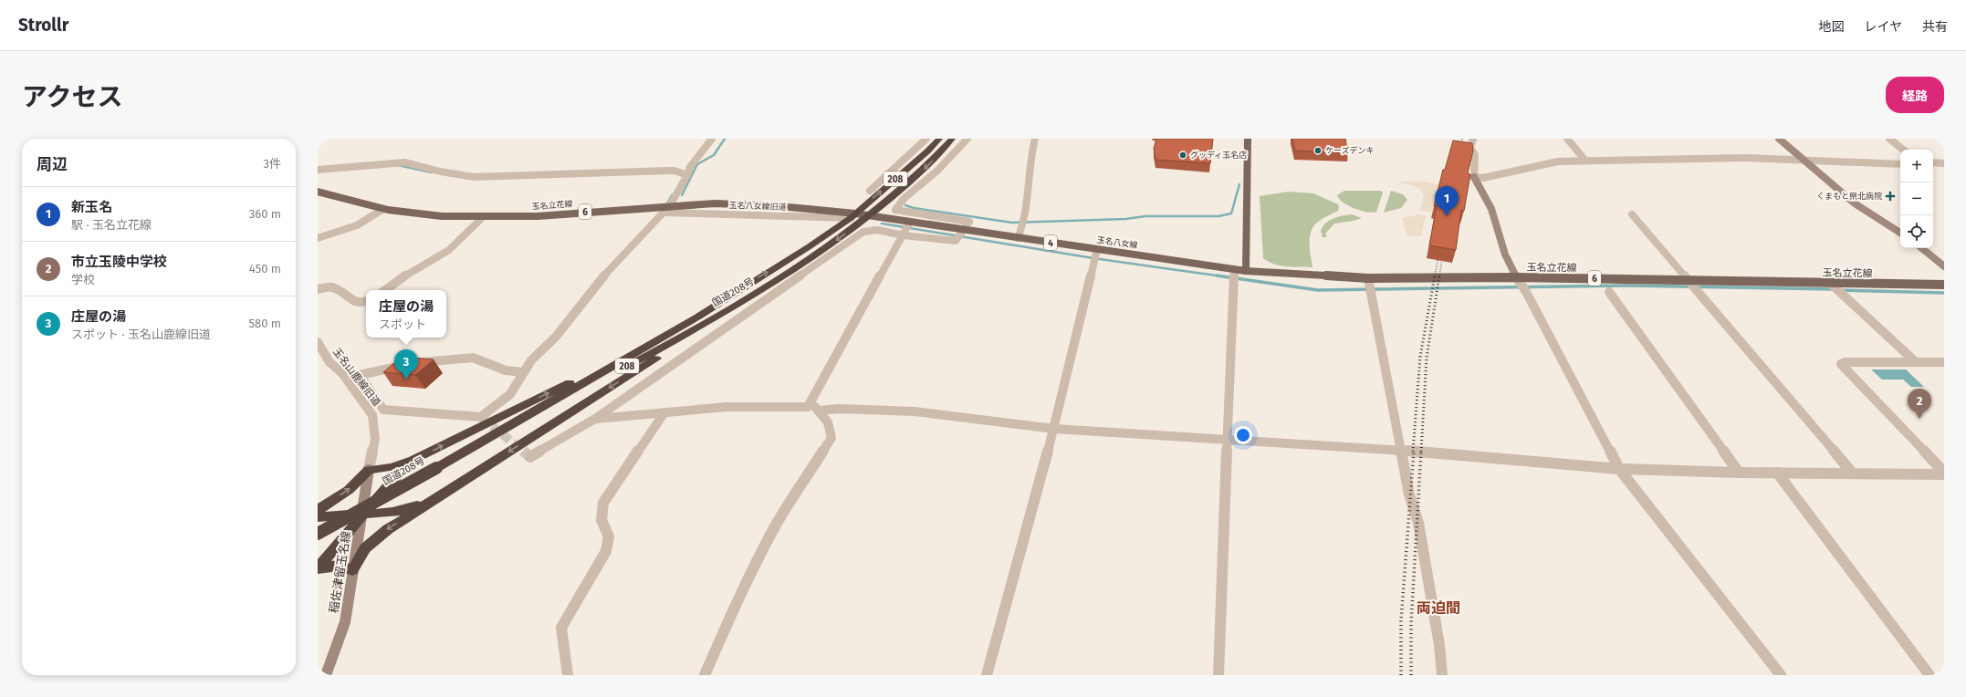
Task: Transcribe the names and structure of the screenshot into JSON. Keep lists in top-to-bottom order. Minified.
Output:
{"streets":{"highway":["208","国道208号"],"main road":["玉名立花線","6","4","玉名八女線"],"street":["玉名八女線旧道","玉名山鹿線旧道","稲佐津留玉名線"]},"crossings":[["玉名立花線","玉名八女線旧道"],["玉名立花線","玉名八女線"],["玉名立花線","国道208号"],["玉名八女線旧道","玉名八女線"],["玉名八女線旧道","国道208号"],["玉名八女線","国道208号"],["玉名山鹿線旧道","稲佐津留玉名線"]],"districts":["両迫間"],"places":{"other":["ケーズデンキ","グッディ玉名店"],"health":["くまもと県北病院"]},"page":{"header":"Strollr","nav":["地図","レイヤ","共有"],"title":"アクセス","buttons":"経路","heading":["周辺","3件"],"map_buttons":["+","−"],"list":[{"mark":"1","name":"新玉名","note":"駅 · 玉名立花線","value":"360 m"},{"mark":"2","name":"市立玉陵中学校","note":"学校","value":"450 m"},{"mark":"3","name":"庄屋の湯","note":"スポット · 玉名山鹿線旧道","value":"580 m"}],"pins":["1","3","2"],"popup":["庄屋の湯","スポット"]}}
